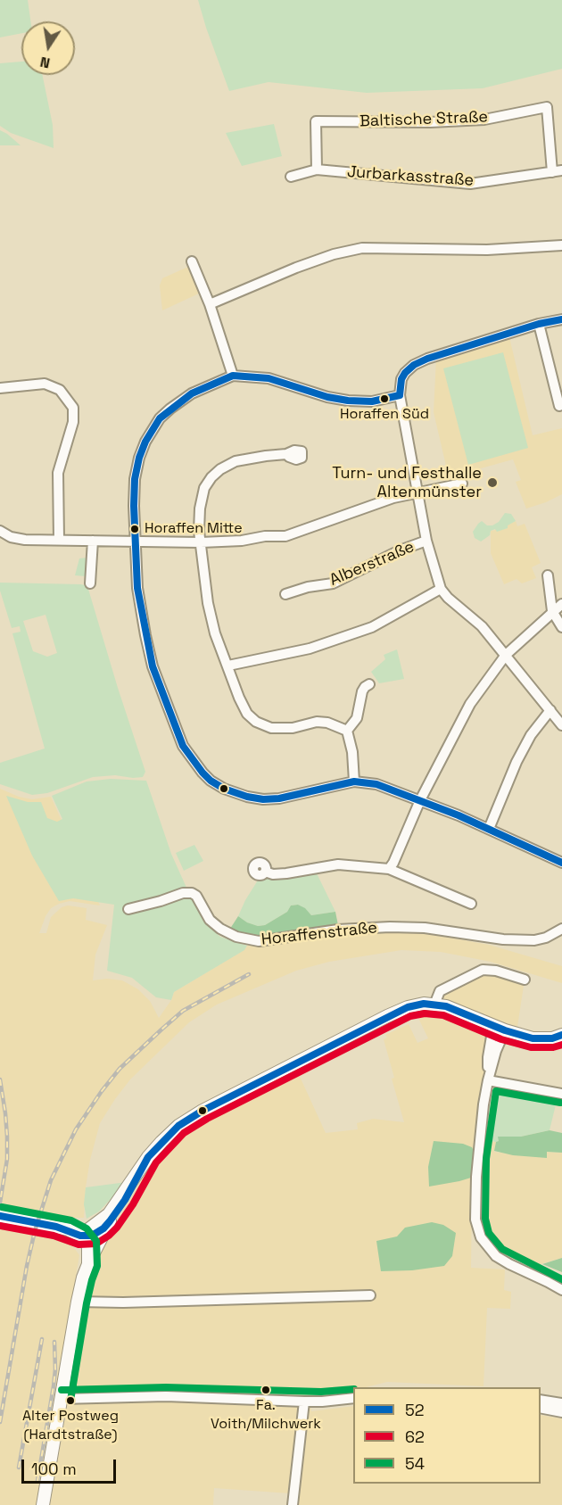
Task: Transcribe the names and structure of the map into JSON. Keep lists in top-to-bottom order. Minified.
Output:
{"streets":{"street":["Baltische Straße","Jurbarkasstraße","Alberstraße","Horaffenstraße"]},"crossings":[["Baltische Straße","Jurbarkasstraße"]],"places":["Horaffen Süd","Turn- und Festhalle Altenmünster","Horaffen Mitte","Fa. Voith/Milchwerk","Alter Postweg (Hardtstraße)"],"lines":["transit line 52","transit line 62","transit line 54"],"legend":["52","62","54"],"scale_bar":"100 m","north":"bottom"}
